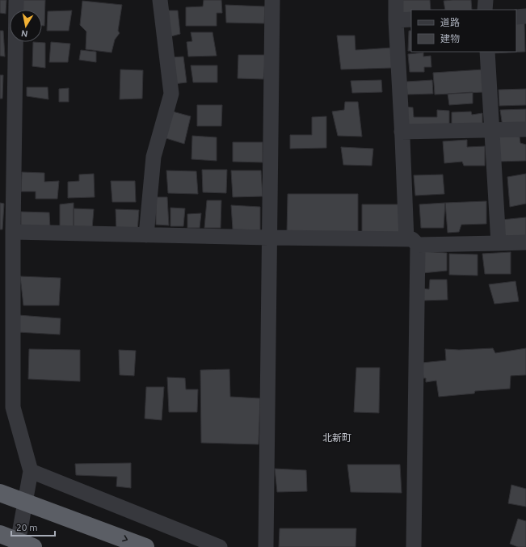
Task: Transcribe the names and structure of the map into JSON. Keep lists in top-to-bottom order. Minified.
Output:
{"districts":["北新町"],"legend":["道路","建物"],"scale_bar":"20 m","north":"bottom"}
